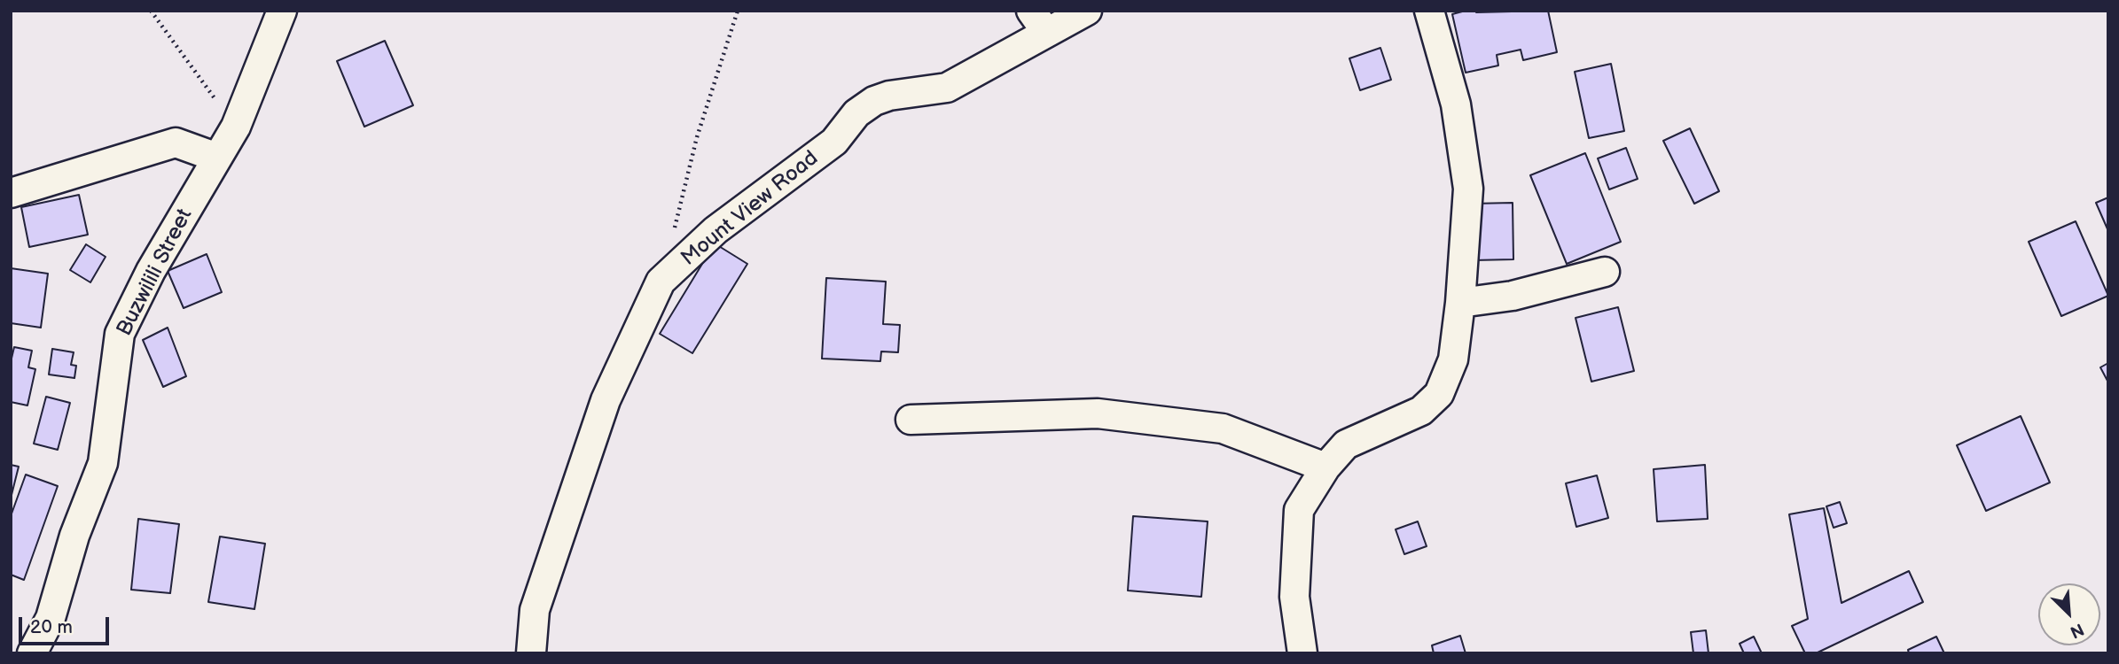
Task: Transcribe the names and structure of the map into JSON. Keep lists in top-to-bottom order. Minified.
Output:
{"streets":{"street":["Mount View Road","Buzwilili Street"]},"scale_bar":"20 m","north":"bottom right"}
